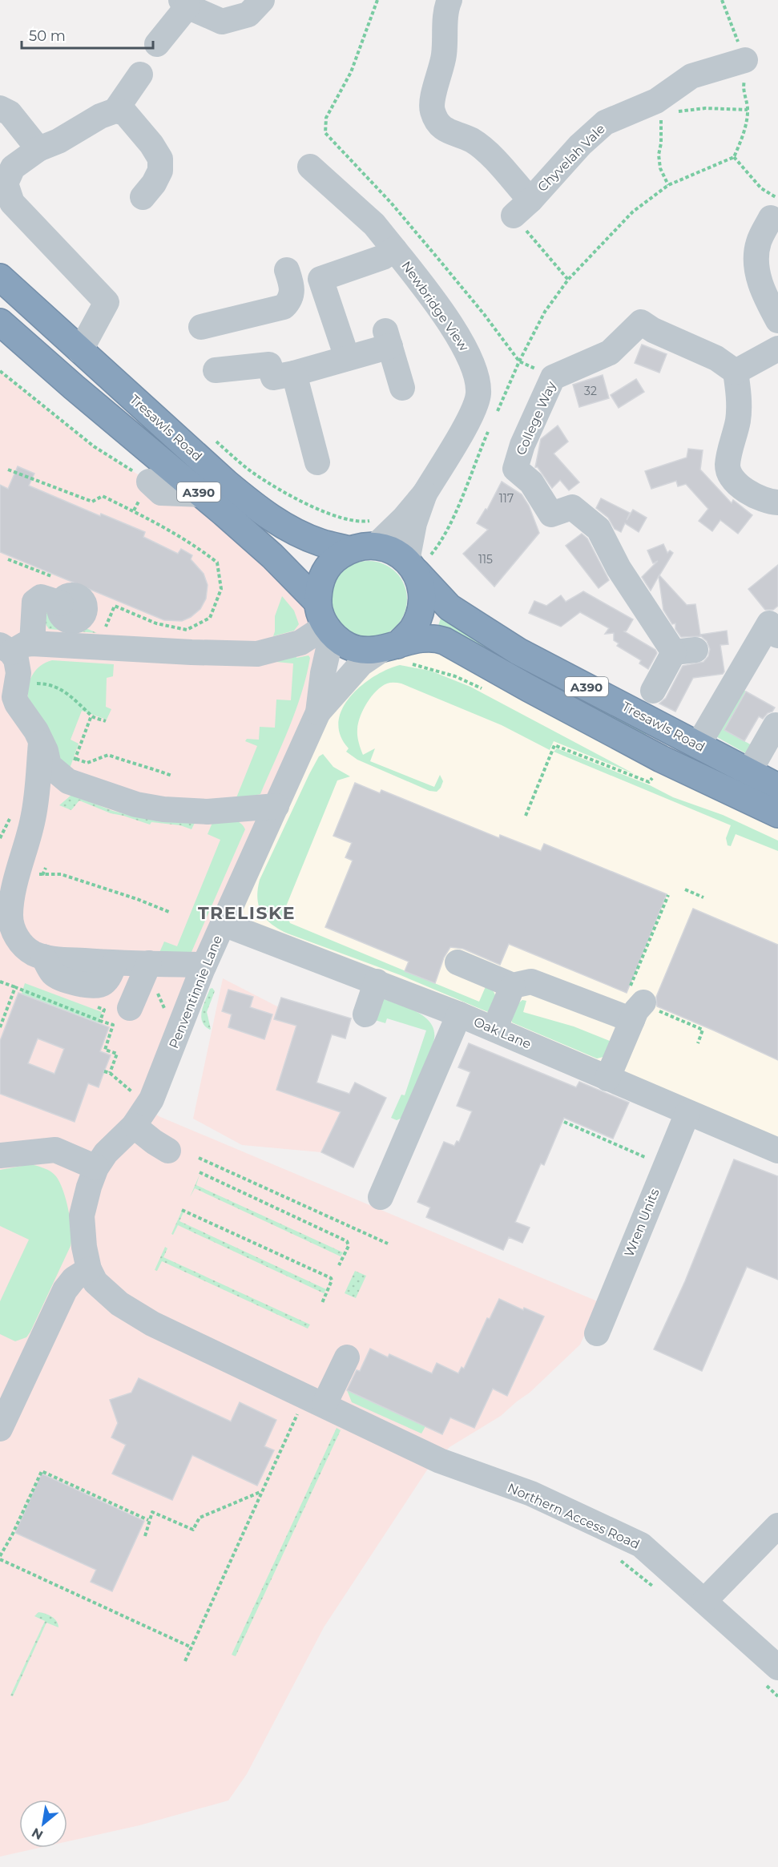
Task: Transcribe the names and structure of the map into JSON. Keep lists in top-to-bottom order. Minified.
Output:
{"streets":{"highway":["Tresawls Road","A390"],"street":["Chyvelah Vale","Newbridge View","College Way","Penventinnie Lane","Oak Lane","Wren Units","Northern Access Road"]},"crossings":[["Newbridge View","Tresawls Road"],["Newbridge View","A390"],["Newbridge View","Penventinnie Lane"],["Tresawls Road","A390"],["Tresawls Road","Penventinnie Lane"],["A390","Penventinnie Lane"],["Penventinnie Lane","Oak Lane"],["Penventinnie Lane","Northern Access Road"],["Oak Lane","Wren Units"]],"districts":["TRELISKE"],"house_numbers":["32","117","115"],"scale_bar":"50 m","north":"bottom left"}
